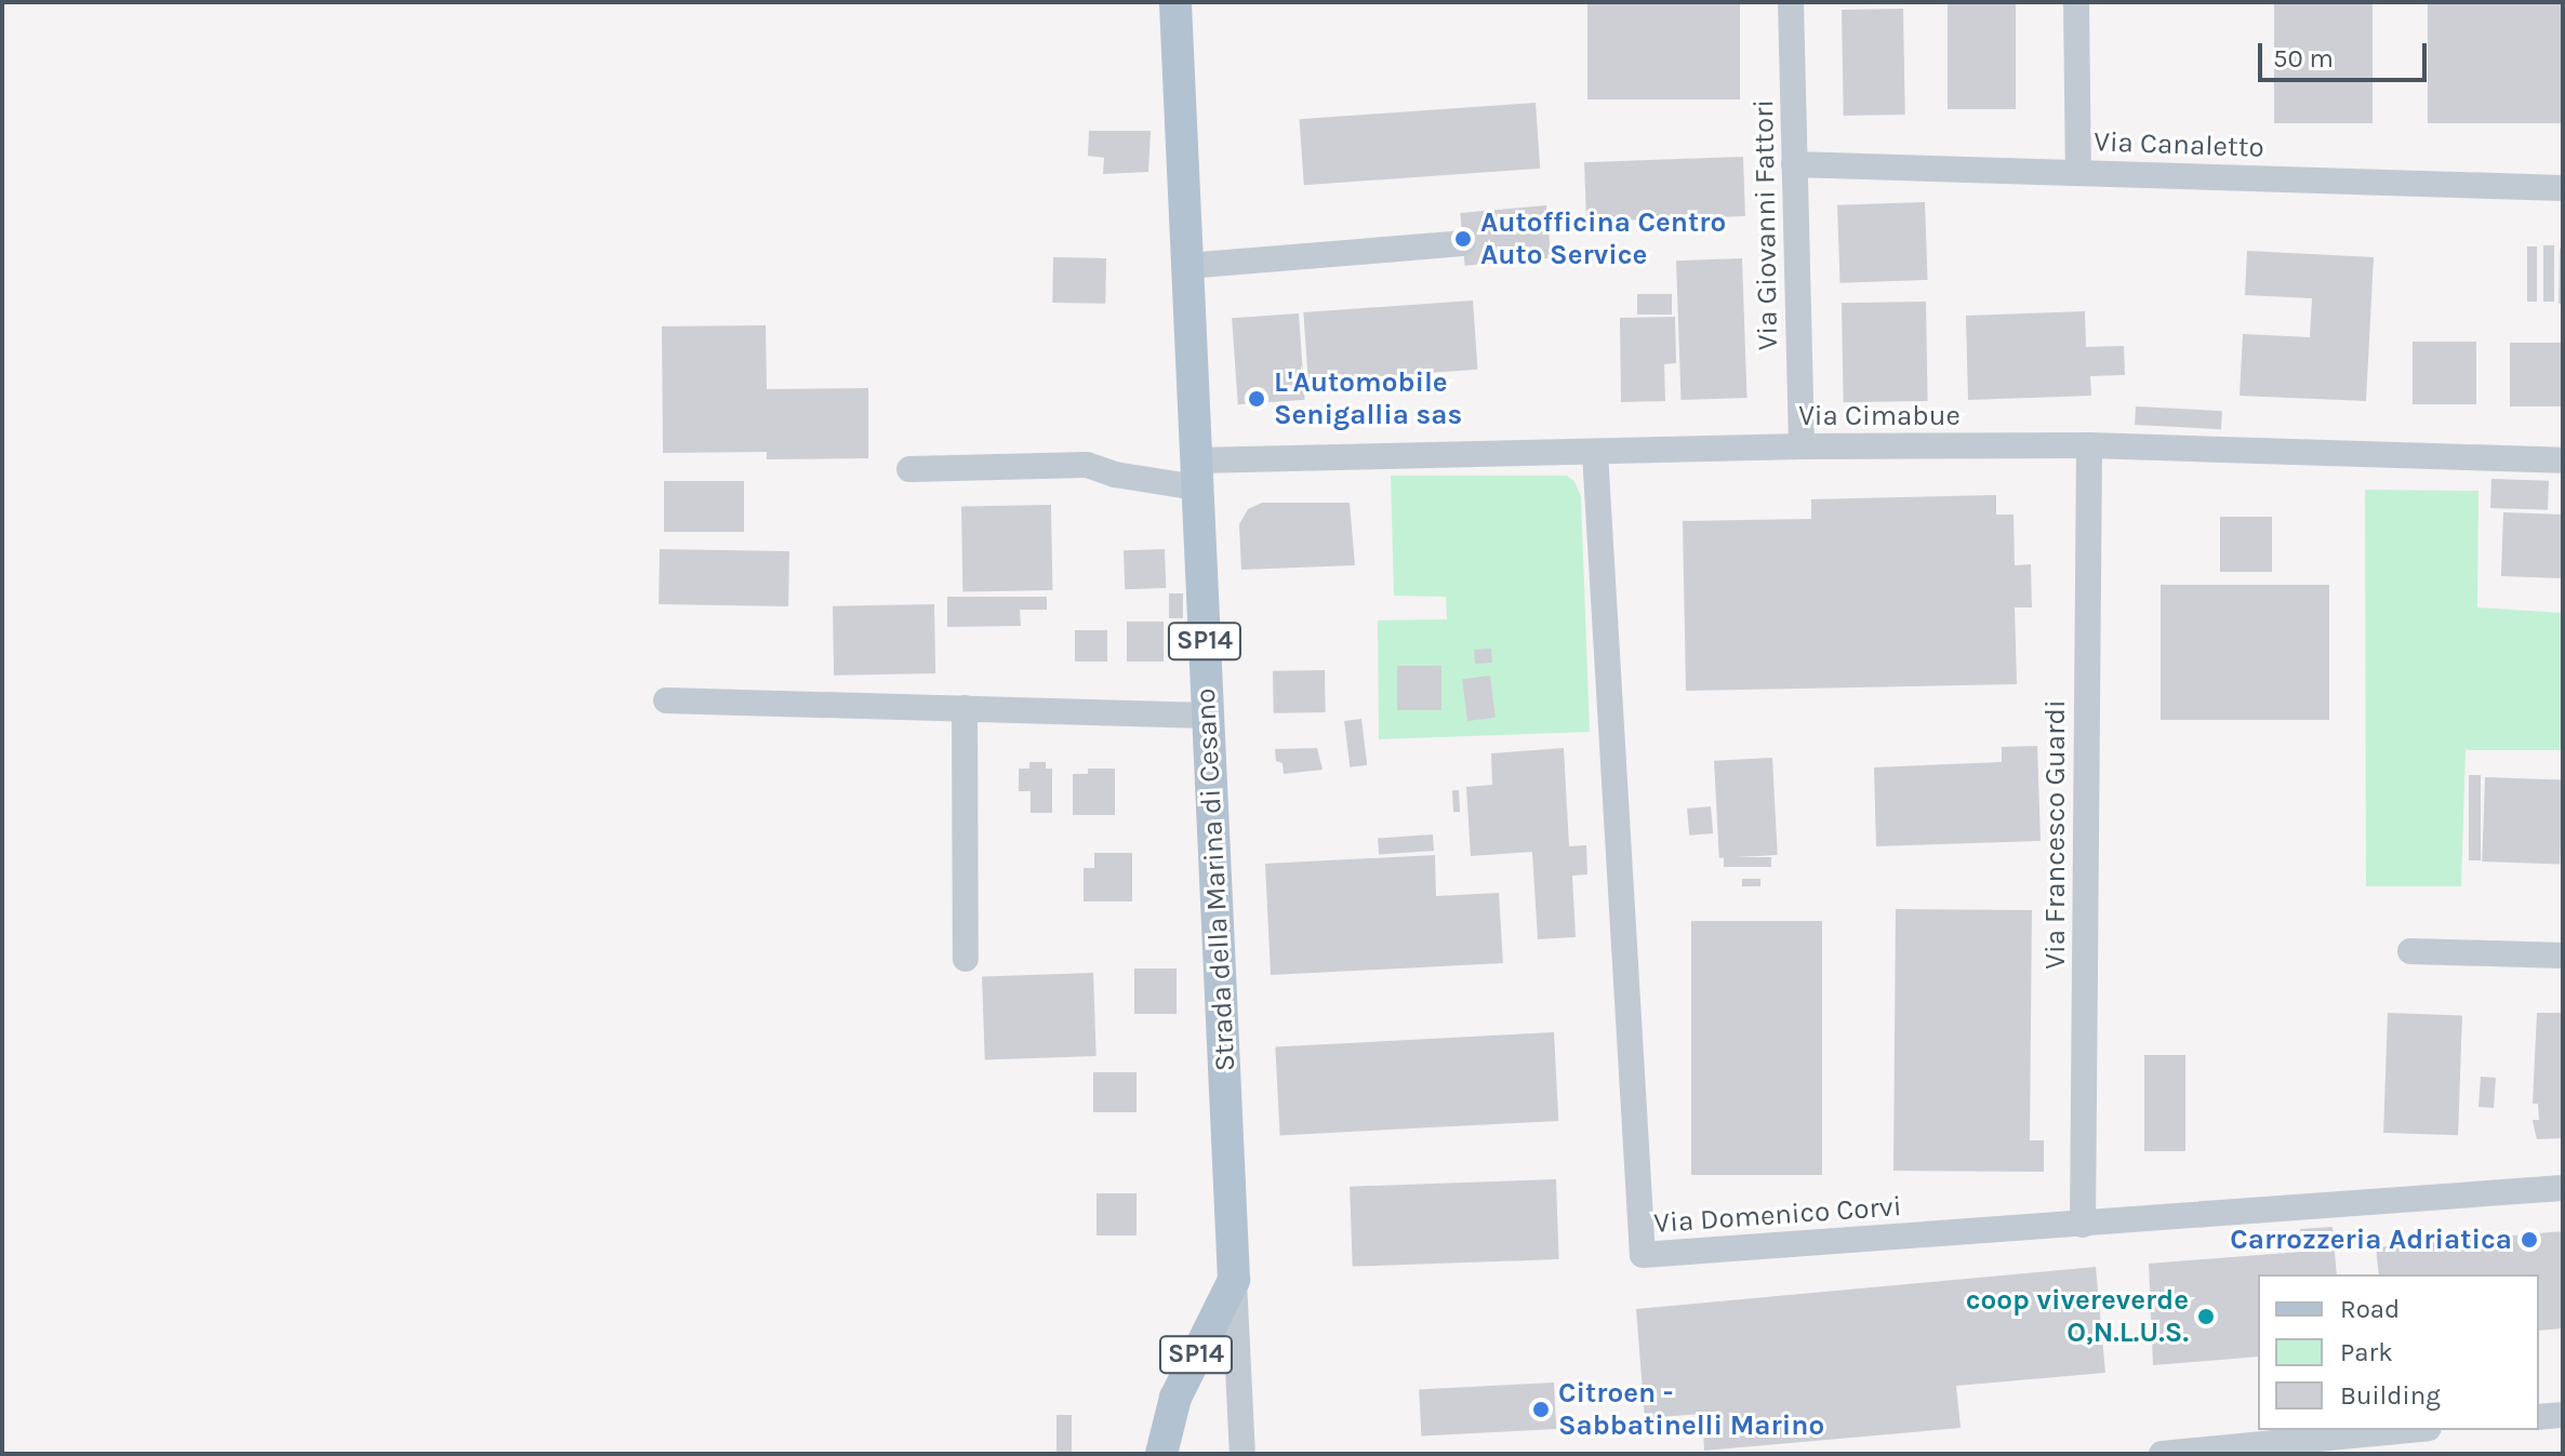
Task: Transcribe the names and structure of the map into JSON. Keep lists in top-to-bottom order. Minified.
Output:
{"streets":{"main road":["SP14","Strada della Marina di Cesano"],"street":["Via Canaletto","Via Giovanni Fattori","Via Cimabue","Via Francesco Guardi","Via Domenico Corvi"]},"crossings":[["Via Canaletto","Via Giovanni Fattori"],["Via Giovanni Fattori","Via Cimabue"],["Via Cimabue","Via Francesco Guardi"],["Via Cimabue","Strada della Marina di Cesano"],["Via Cimabue","Via Domenico Corvi"],["Via Francesco Guardi","Via Domenico Corvi"]],"places":["Autofficina Centro Auto Service","L'Automobile Senigallia sas","Carrozzeria Adriatica","coop vivereverde O,N.L.U.S.","Citroen - Sabbatinelli Marino"],"legend":["Road","Park","Building"],"scale_bar":"50 m"}
